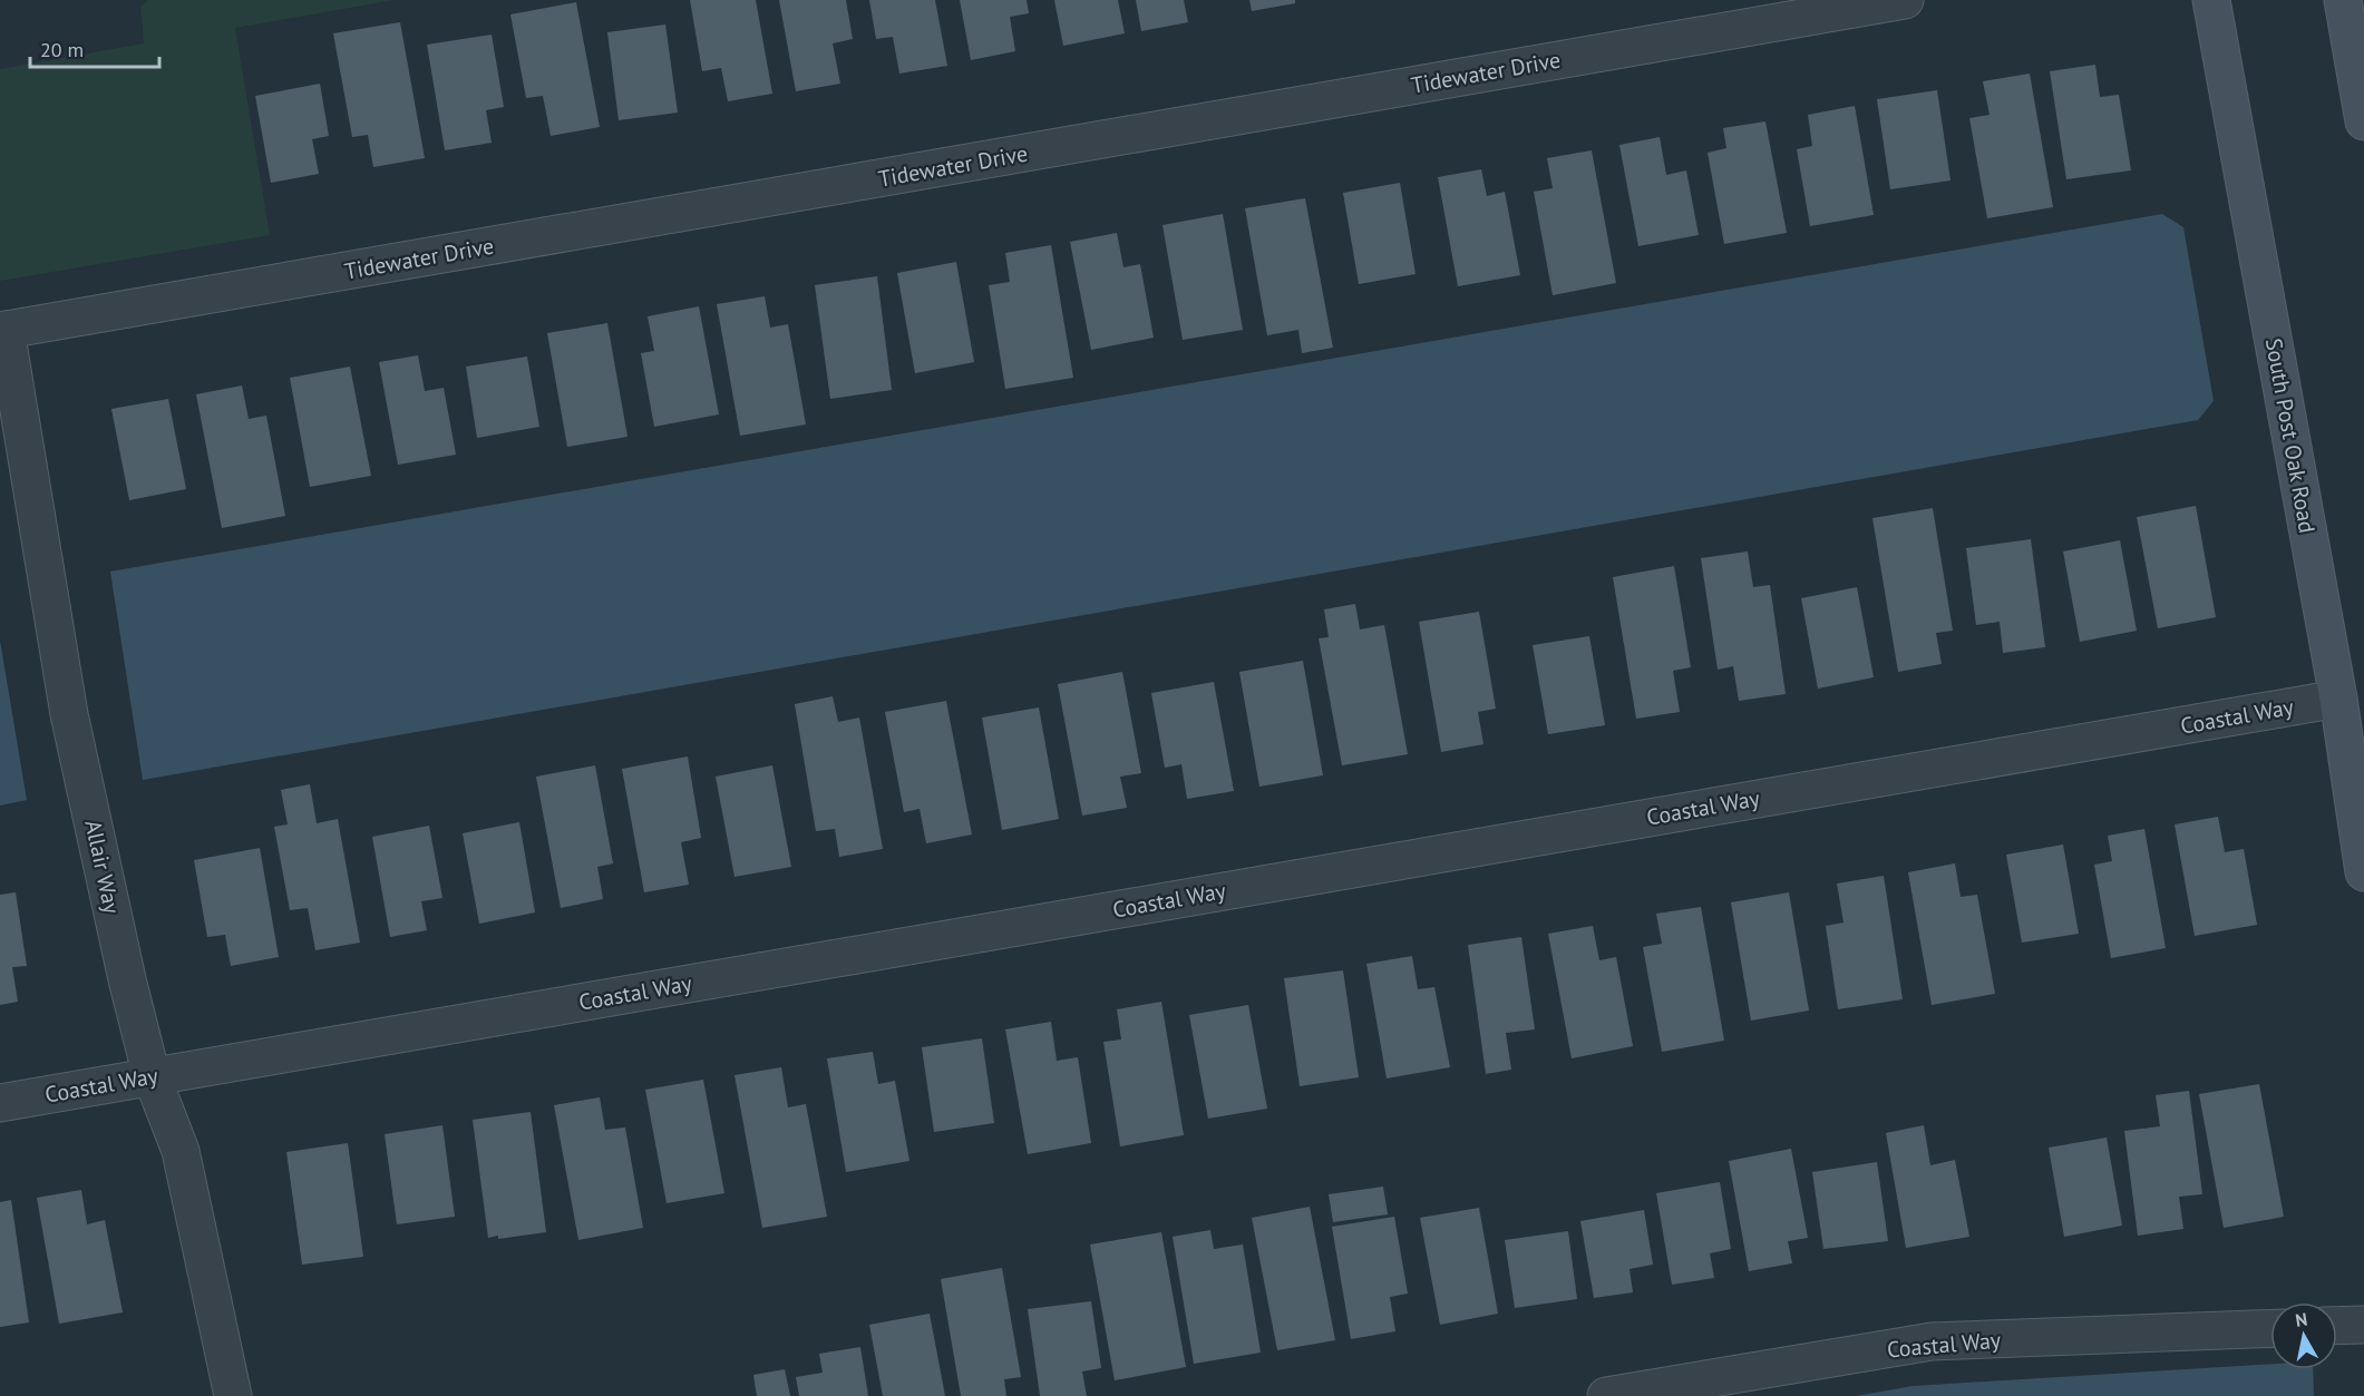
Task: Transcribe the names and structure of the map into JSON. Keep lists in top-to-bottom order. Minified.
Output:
{"streets":{"main road":["South Post Oak Road"],"street":["Tidewater Drive","Coastal Way","Allair Way"]},"crossings":[["Tidewater Drive","Allair Way"],["South Post Oak Road","Coastal Way"],["Coastal Way","Allair Way"]],"scale_bar":"20 m","north":"top"}
